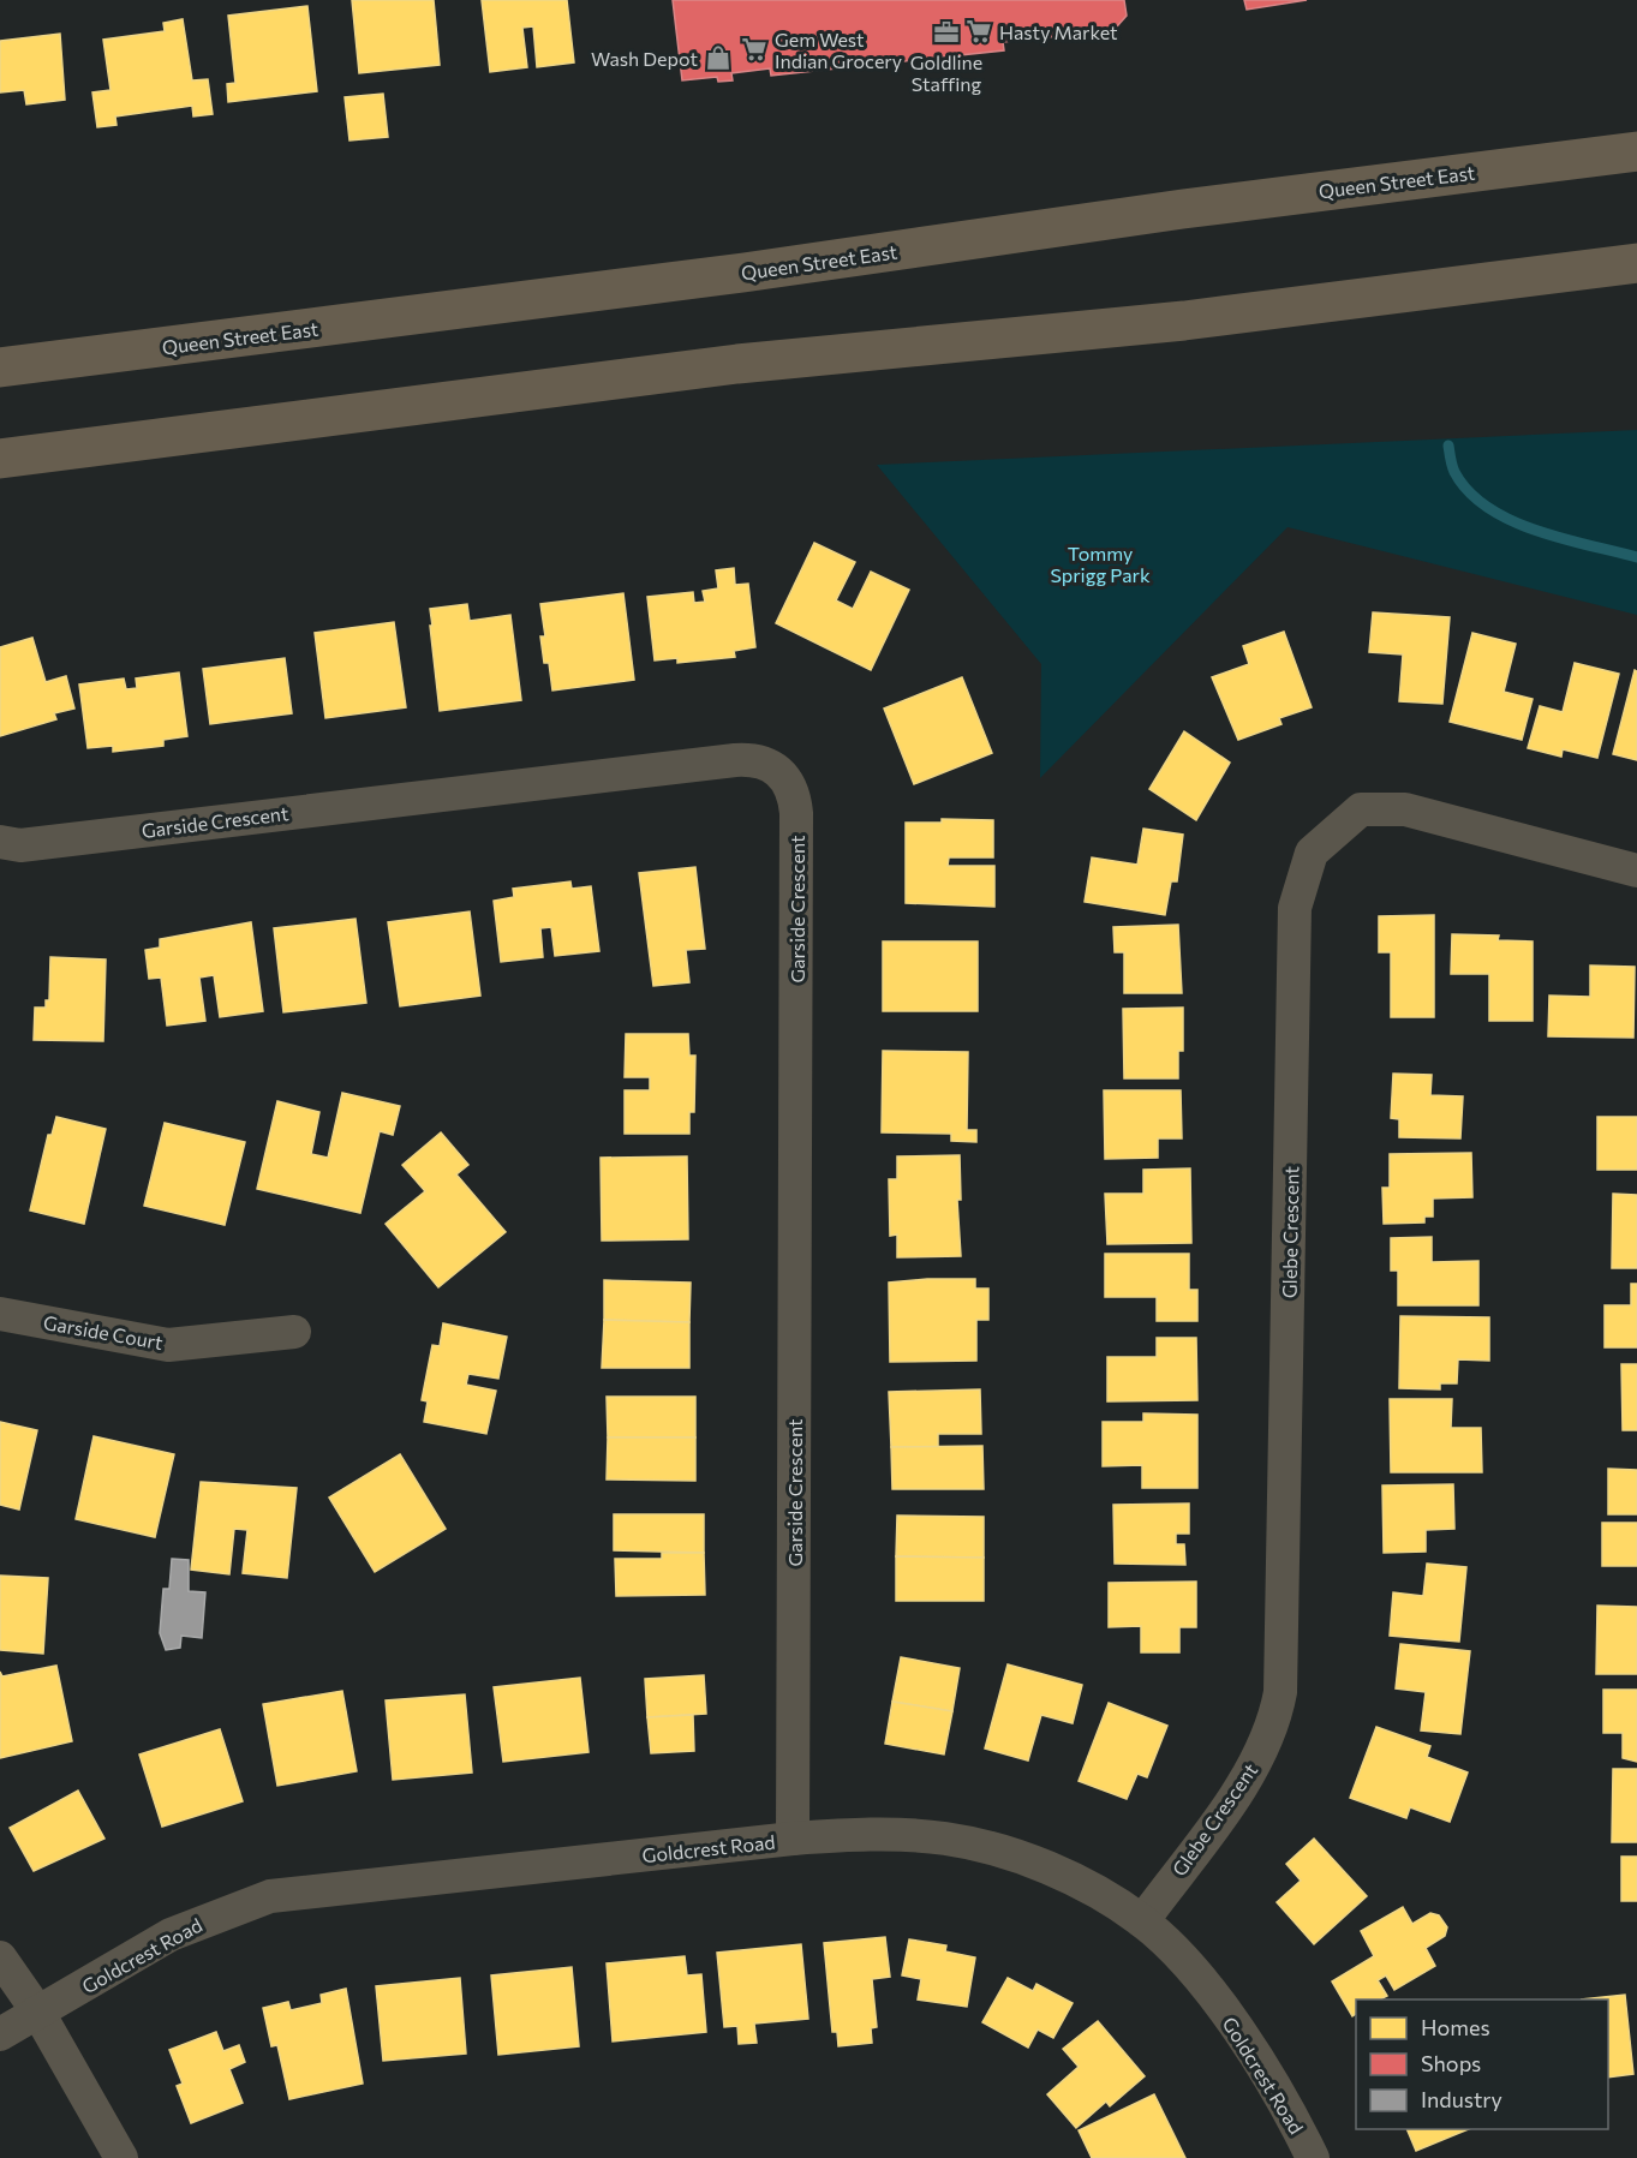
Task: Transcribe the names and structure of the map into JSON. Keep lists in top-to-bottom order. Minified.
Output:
{"streets":{"main road":["Queen Street East"],"street":["Garside Crescent","Glebe Crescent","Garside Court","Goldcrest Road"]},"crossings":[["Garside Crescent","Goldcrest Road"],["Glebe Crescent","Goldcrest Road"]],"parks":["Tommy Sprigg Park"],"places":{"supermarket":["Hasty Market","Gem West Indian Grocery"],"office":["Goldline Staffing"],"shop":["Wash Depot"]},"legend":["Homes","Shops","Industry"]}
